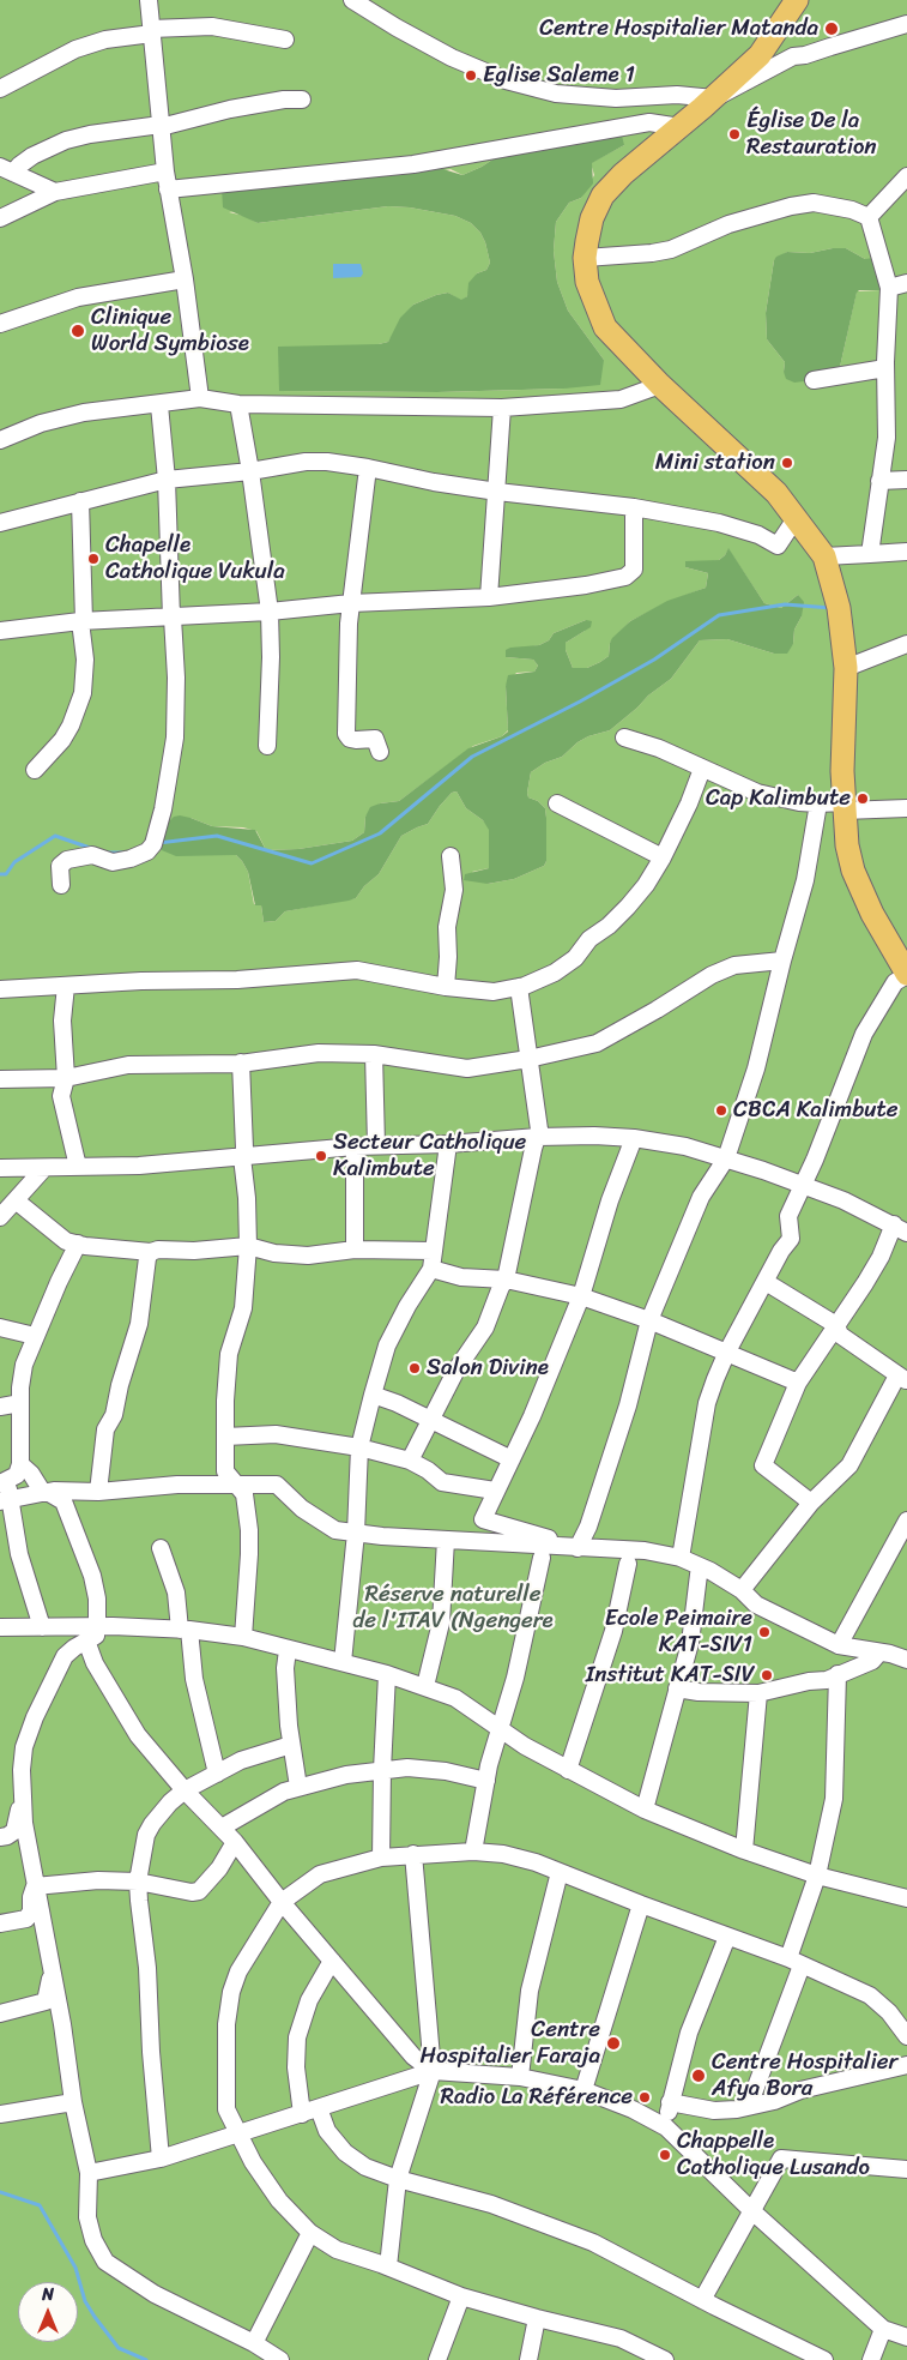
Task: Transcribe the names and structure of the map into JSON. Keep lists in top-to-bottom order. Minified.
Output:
{"parks":["Réserve naturelle de l'ITAV (Ngengere"],"places":["Centre Hospitalier Matanda","Eglise Saleme 1","Église De la Restauration","Clinique World Symbiose","Mini station","Chapelle Catholique Vukula","Cap Kalimbute","CBCA Kalimbute","Secteur Catholique Kalimbute","Salon Divine","Ecole Peimaire KAT-SIV1","Institut KAT-SIV","Centre Hospitalier Faraja","Centre Hospitalier Afya Bora","Radio La Référence","Chappelle Catholique Lusando"],"north":"top"}
